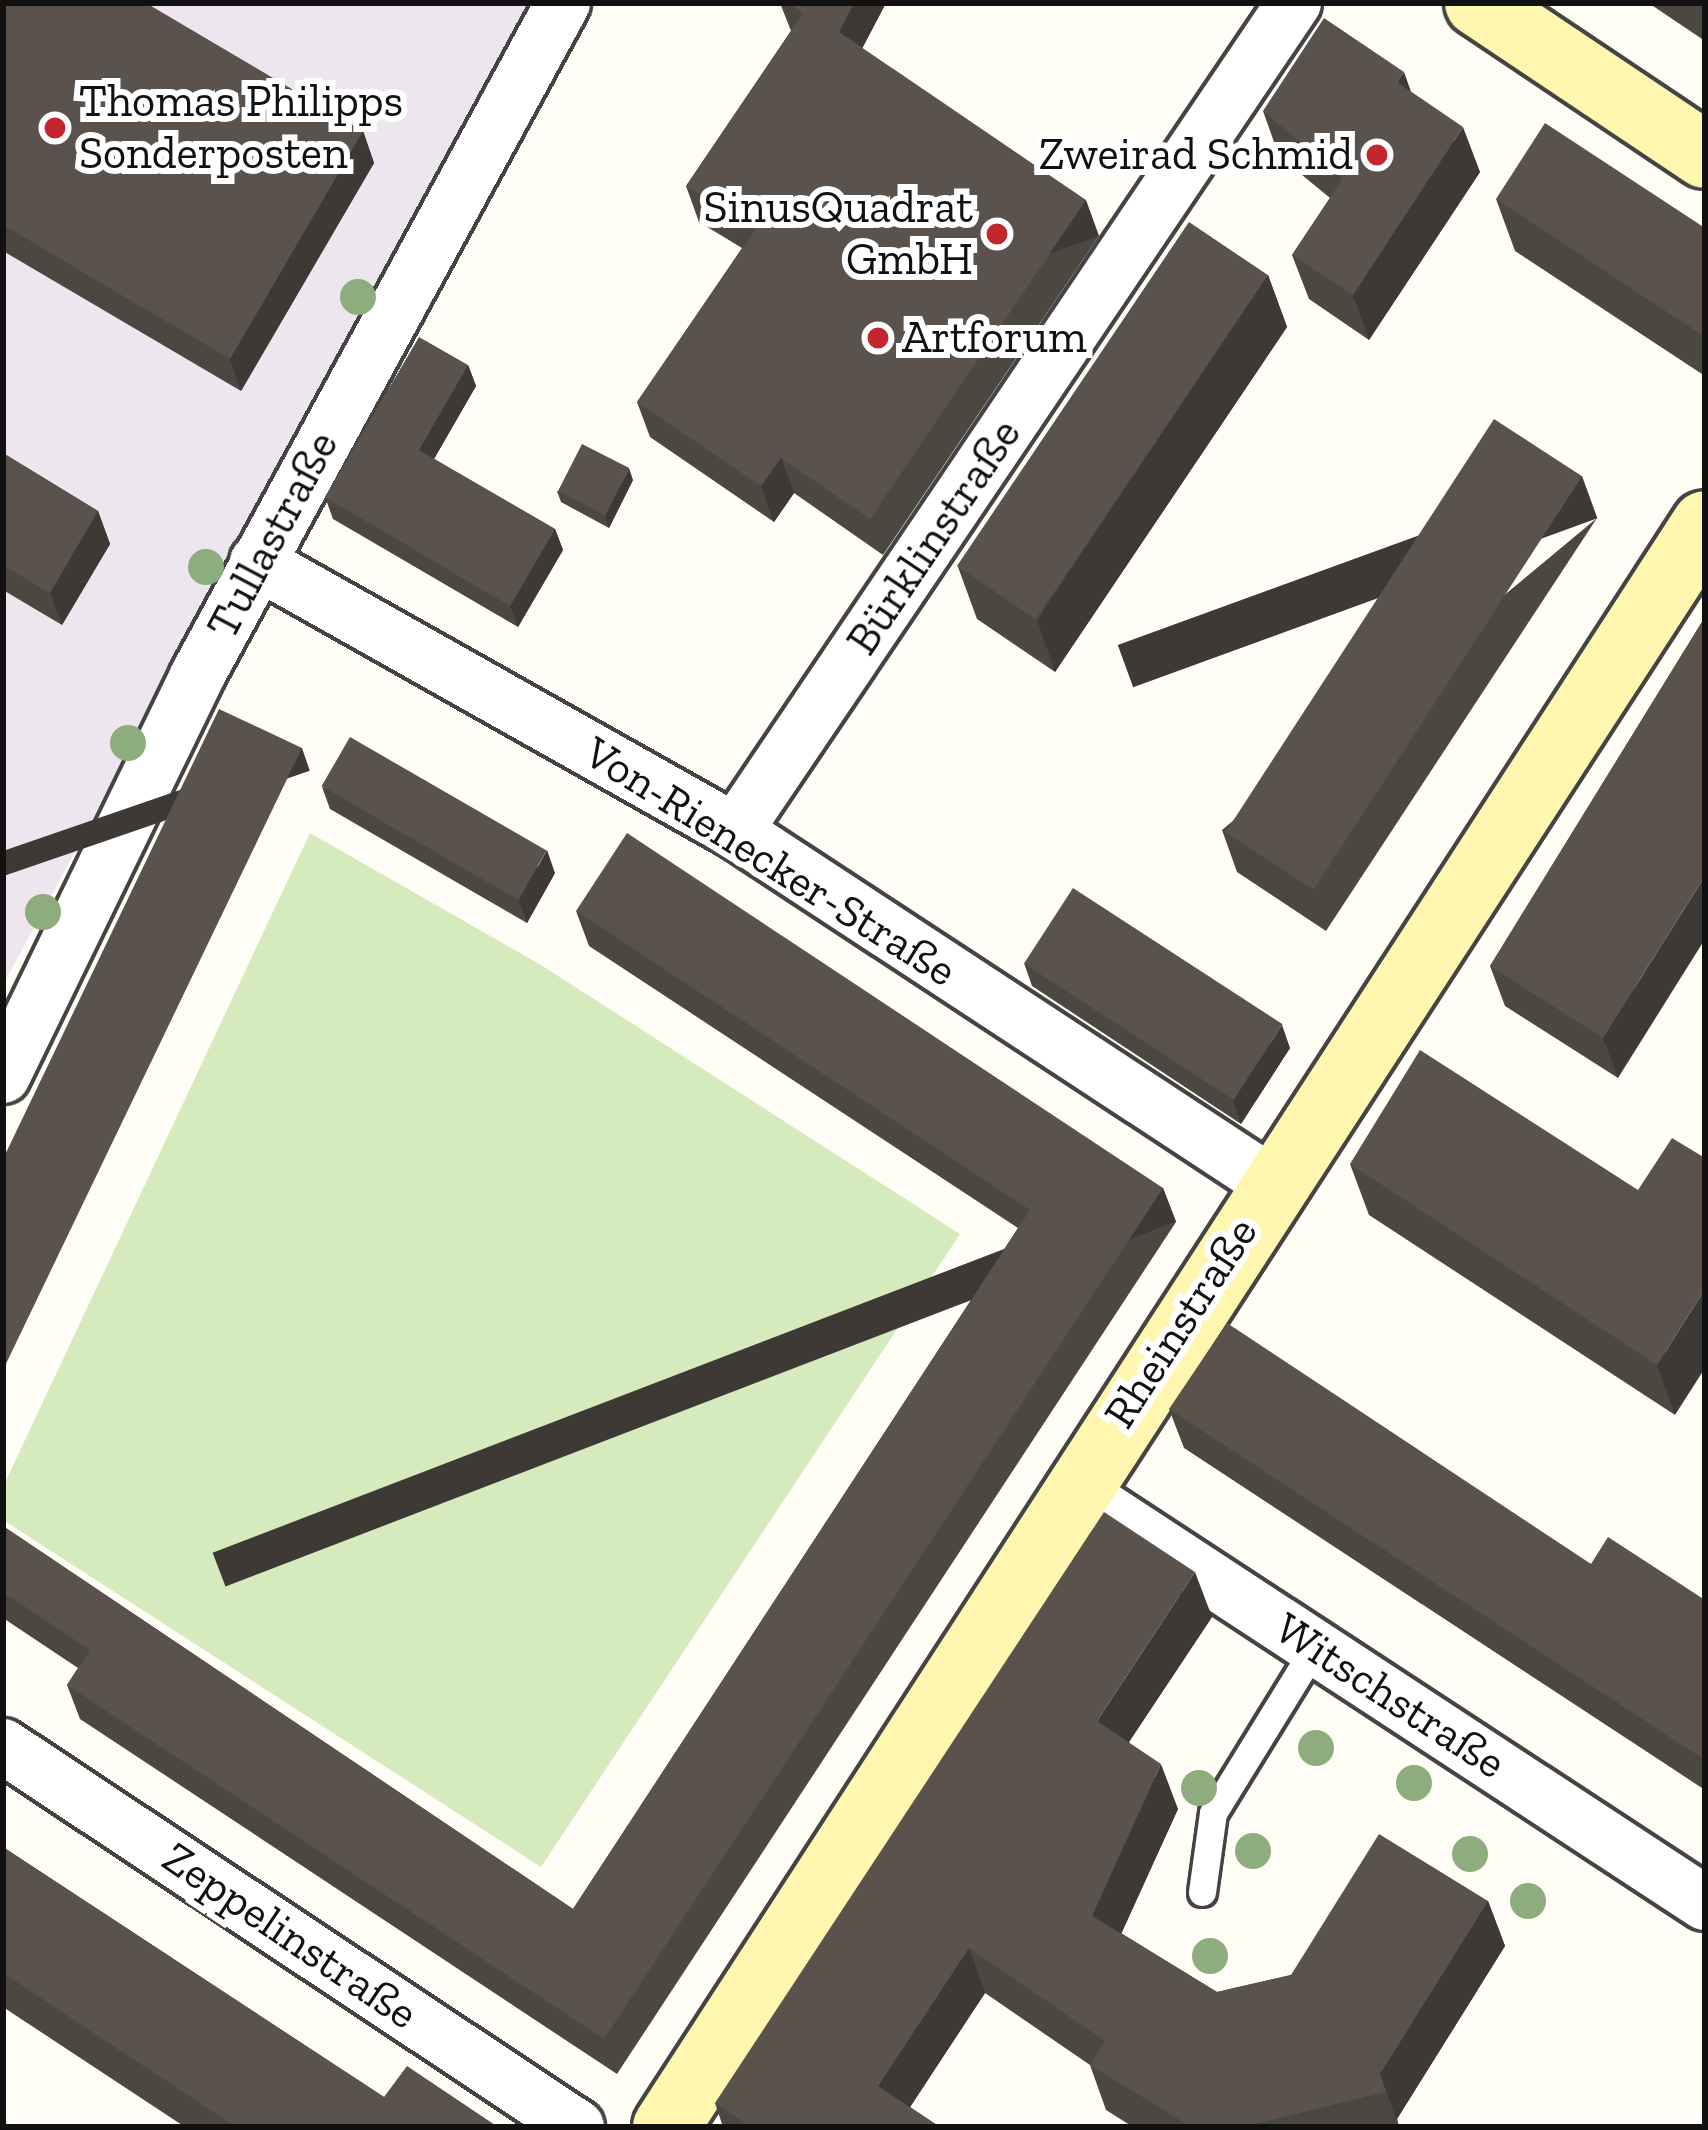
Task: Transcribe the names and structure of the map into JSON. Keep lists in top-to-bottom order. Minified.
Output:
{"streets":{"main road":["Rheinstraße"],"street":["Tullastraße","Bürklinstraße","Von-Rienecker-Straße","Witschstraße","Zeppelinstraße"]},"crossings":[["Tullastraße","Von-Rienecker-Straße"],["Bürklinstraße","Von-Rienecker-Straße"],["Von-Rienecker-Straße","Rheinstraße"],["Rheinstraße","Witschstraße"]],"places":["Thomas Philipps Sonderposten","Zweirad Schmid","SinusQuadrat GmbH","Artforum"]}
